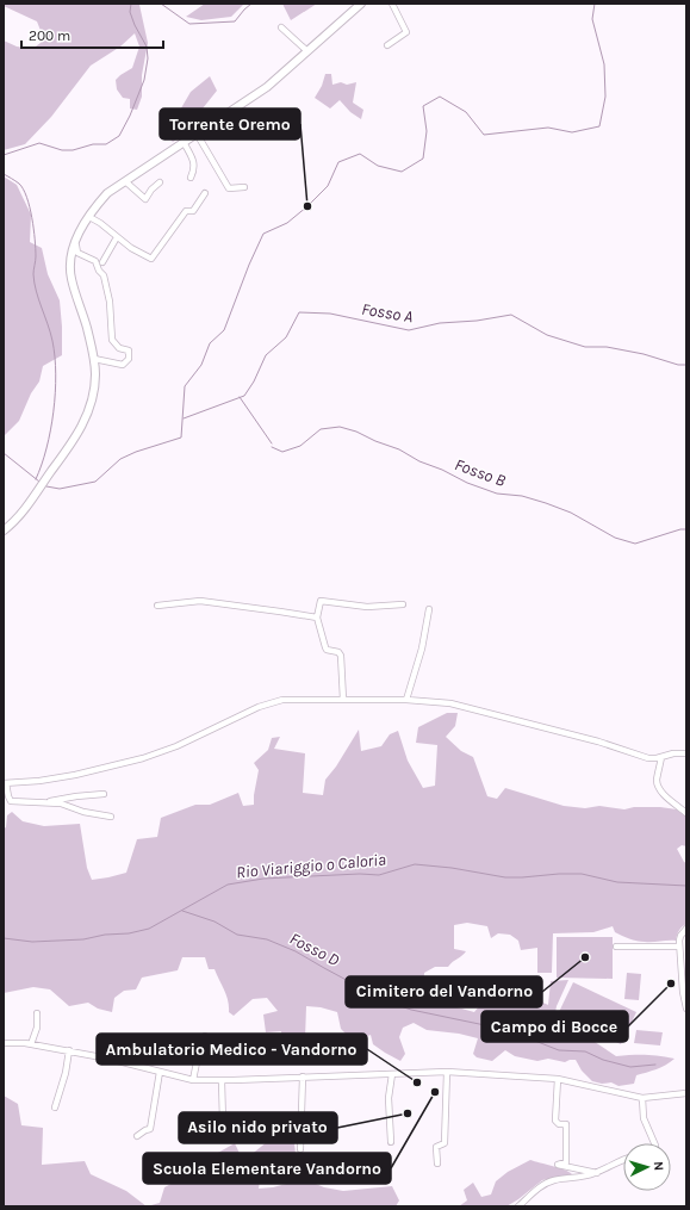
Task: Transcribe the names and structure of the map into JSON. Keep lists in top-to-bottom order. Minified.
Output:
{"water":["Fosso A","Fosso B","Rio Viariggio o Caloria","Fosso D"],"places":["Torrente Oremo","Cimitero del Vandorno","Campo di Bocce","Ambulatorio Medico - Vandorno","Scuola Elementare Vandorno","Asilo nido privato"],"scale_bar":"200 m","north":"right"}
